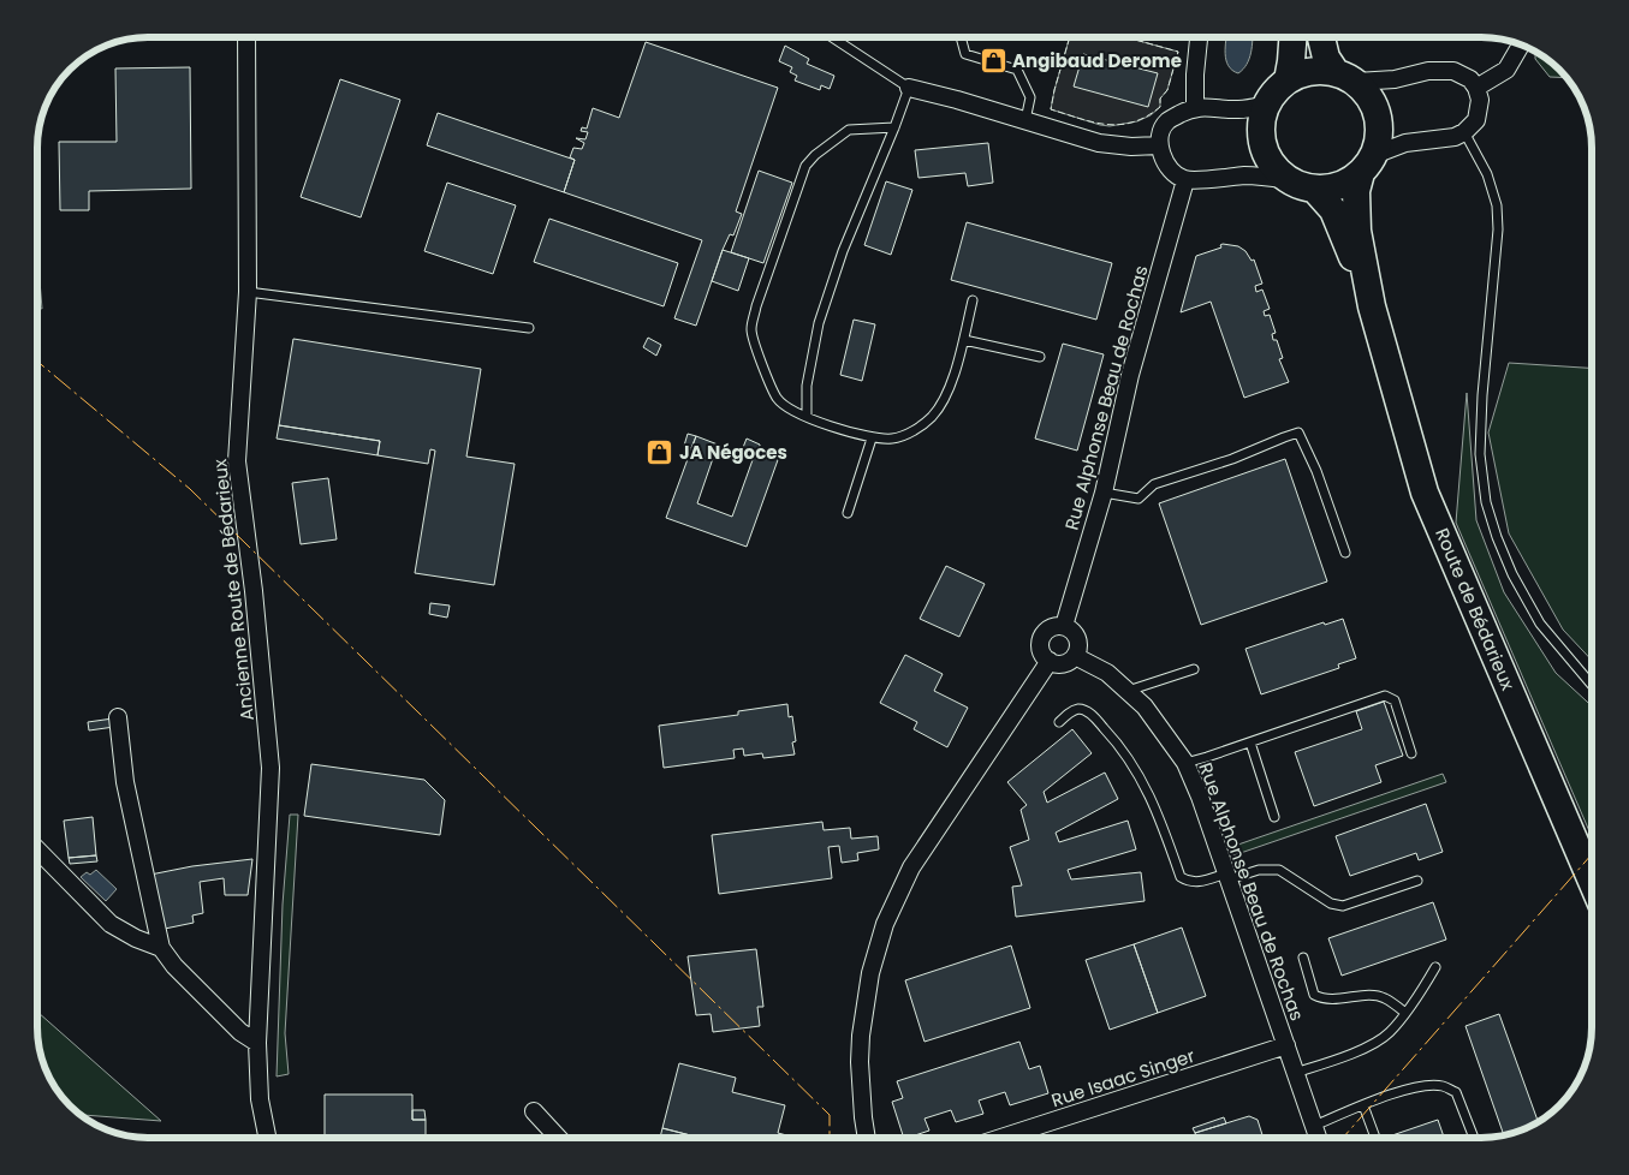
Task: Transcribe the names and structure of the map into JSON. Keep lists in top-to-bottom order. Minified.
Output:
{"streets":{"main road":["Route de Bédarieux"],"street":["Rue Alphonse Beau de Rochas","Ancienne Route de Bédarieux","Rue Isaac Singer"]},"crossings":[["Rue Alphonse Beau de Rochas","Rue Isaac Singer"]],"places":{"shop":["Angibaud Derome","JA Négoces"]}}
